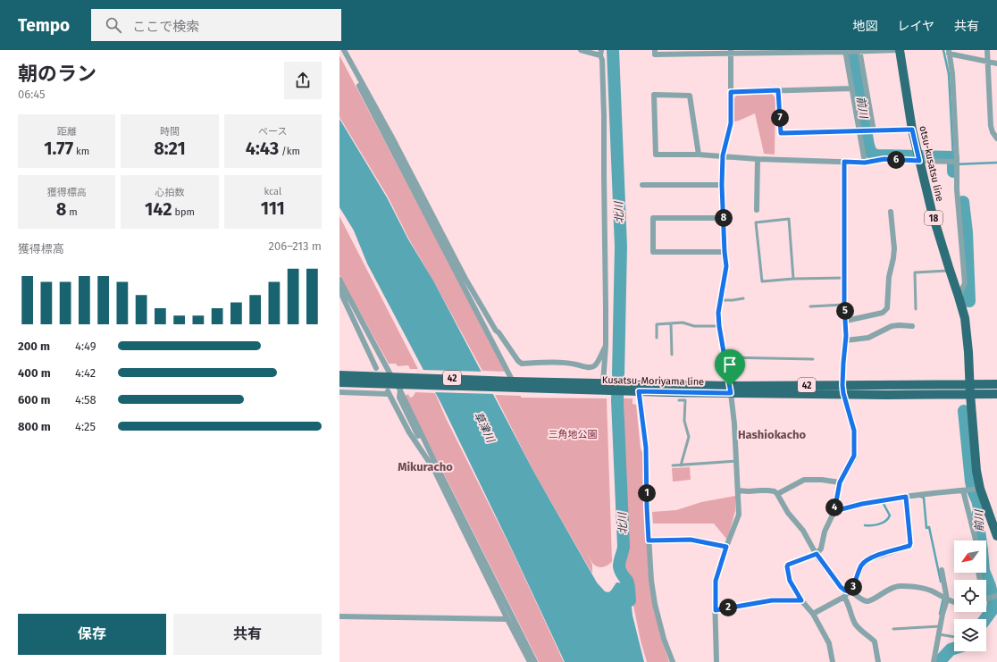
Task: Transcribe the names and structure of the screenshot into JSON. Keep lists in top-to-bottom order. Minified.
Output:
{"streets":{"main road":["otsu-kusatsu line","18","42","Kusatsu-Moriyama line"]},"crossings":[["otsu-kusatsu line","Kusatsu-Moriyama line"]],"districts":["Hashiokacho","Mikuracho"],"water":["前川","北川","草津川"],"parks":["三角地公園"],"north":"bottom left","page":{"header":"Tempo","search":"ここで検索","nav":["地図","レイヤ","共有"],"heading":["朝のラン","06:45"],"pins":["7","6","8","5","1","4","3","2"],"stats":[["距離","1.77 km"],["時間","8:21"],["ペース","4:43 /km"],["獲得標高","8 m"],["心拍数","142 bpm"],["kcal","111"]],"chart":["獲得標高","206–213 m"],"list":[{"name":"200 m","note":"4:49"},{"name":"400 m","note":"4:42"},{"name":"600 m","note":"4:58"},{"name":"800 m","note":"4:25"}],"buttons":["保存","共有"]}}
